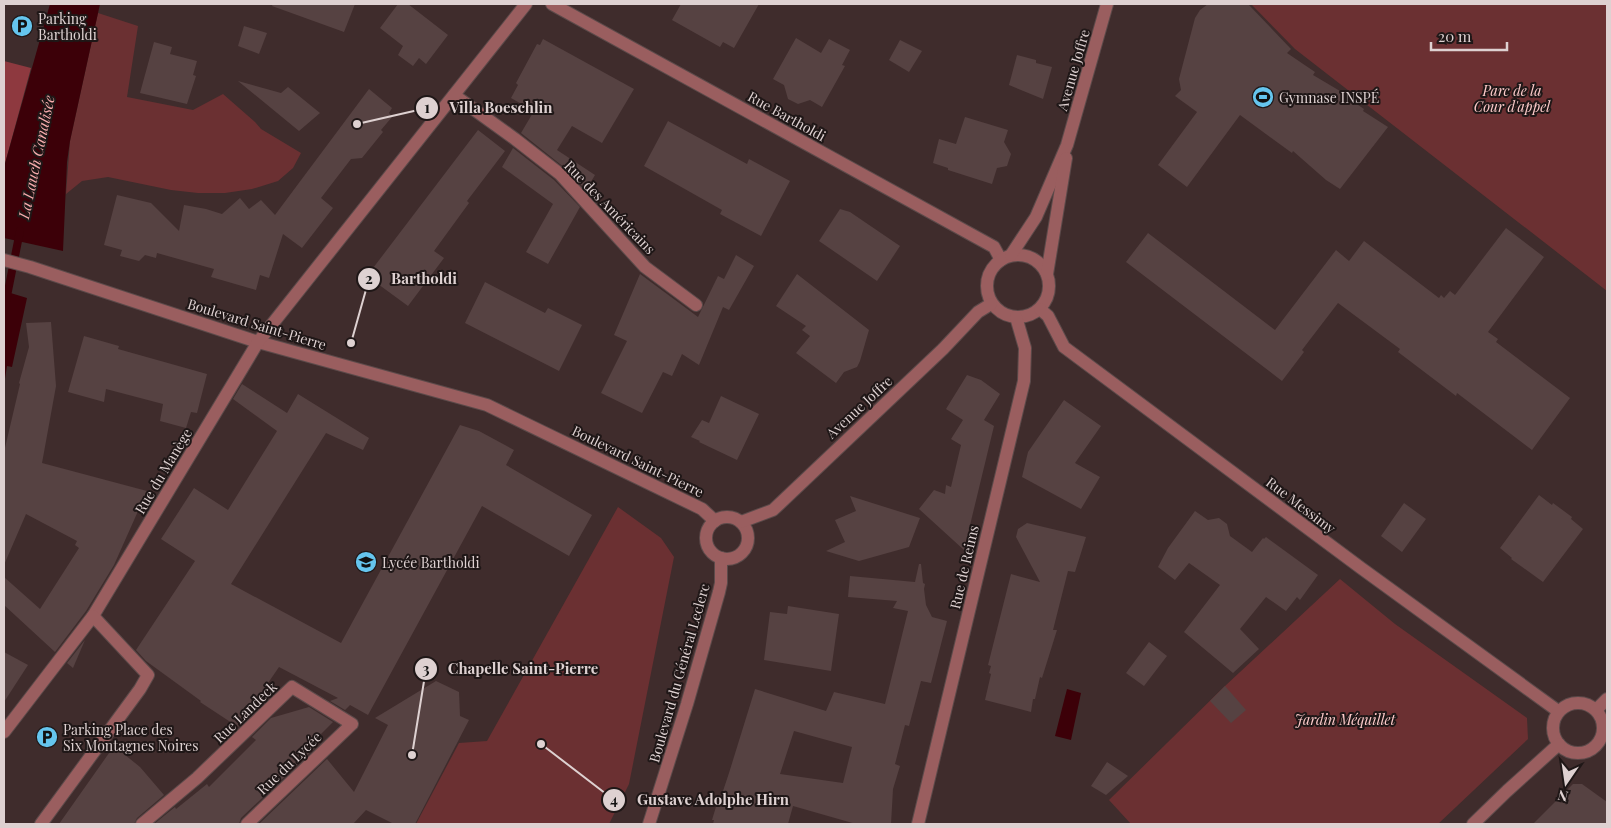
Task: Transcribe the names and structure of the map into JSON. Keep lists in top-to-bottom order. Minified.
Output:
{"streets":{"street":["Avenue Joffre","Rue Bartholdi","Rue des Américains","Boulevard Saint-Pierre","Rue du Manège","Rue Messimy","Rue de Reims","Boulevard du Général Leclerc","Rue Landeck","Rue du Lycée"]},"crossings":[["Avenue Joffre","Rue Bartholdi"],["Avenue Joffre","Boulevard Saint-Pierre"],["Avenue Joffre","Rue Messimy"],["Avenue Joffre","Rue de Reims"],["Avenue Joffre","Boulevard du Général Leclerc"],["Rue Bartholdi","Rue Messimy"],["Rue Bartholdi","Rue de Reims"],["Boulevard Saint-Pierre","Rue du Manège"],["Boulevard Saint-Pierre","Boulevard du Général Leclerc"],["Rue Messimy","Rue de Reims"],["Rue Landeck","Rue du Lycée"]],"water":["La Lauch Canalisée"],"parks":["Parc de la Cour d'appel","Jardin Méquillet"],"places":{"parking":["Parking Bartholdi","Parking Place des Six Montagnes Noires"],"sports":["Gymnase INSPÉ"],"other":["Villa Boeschlin","Bartholdi","Gustave Adolphe Hirn","Chapelle Saint-Pierre"],"school or university":["Lycée Bartholdi"]},"scale_bar":"20 m","north":"bottom"}
